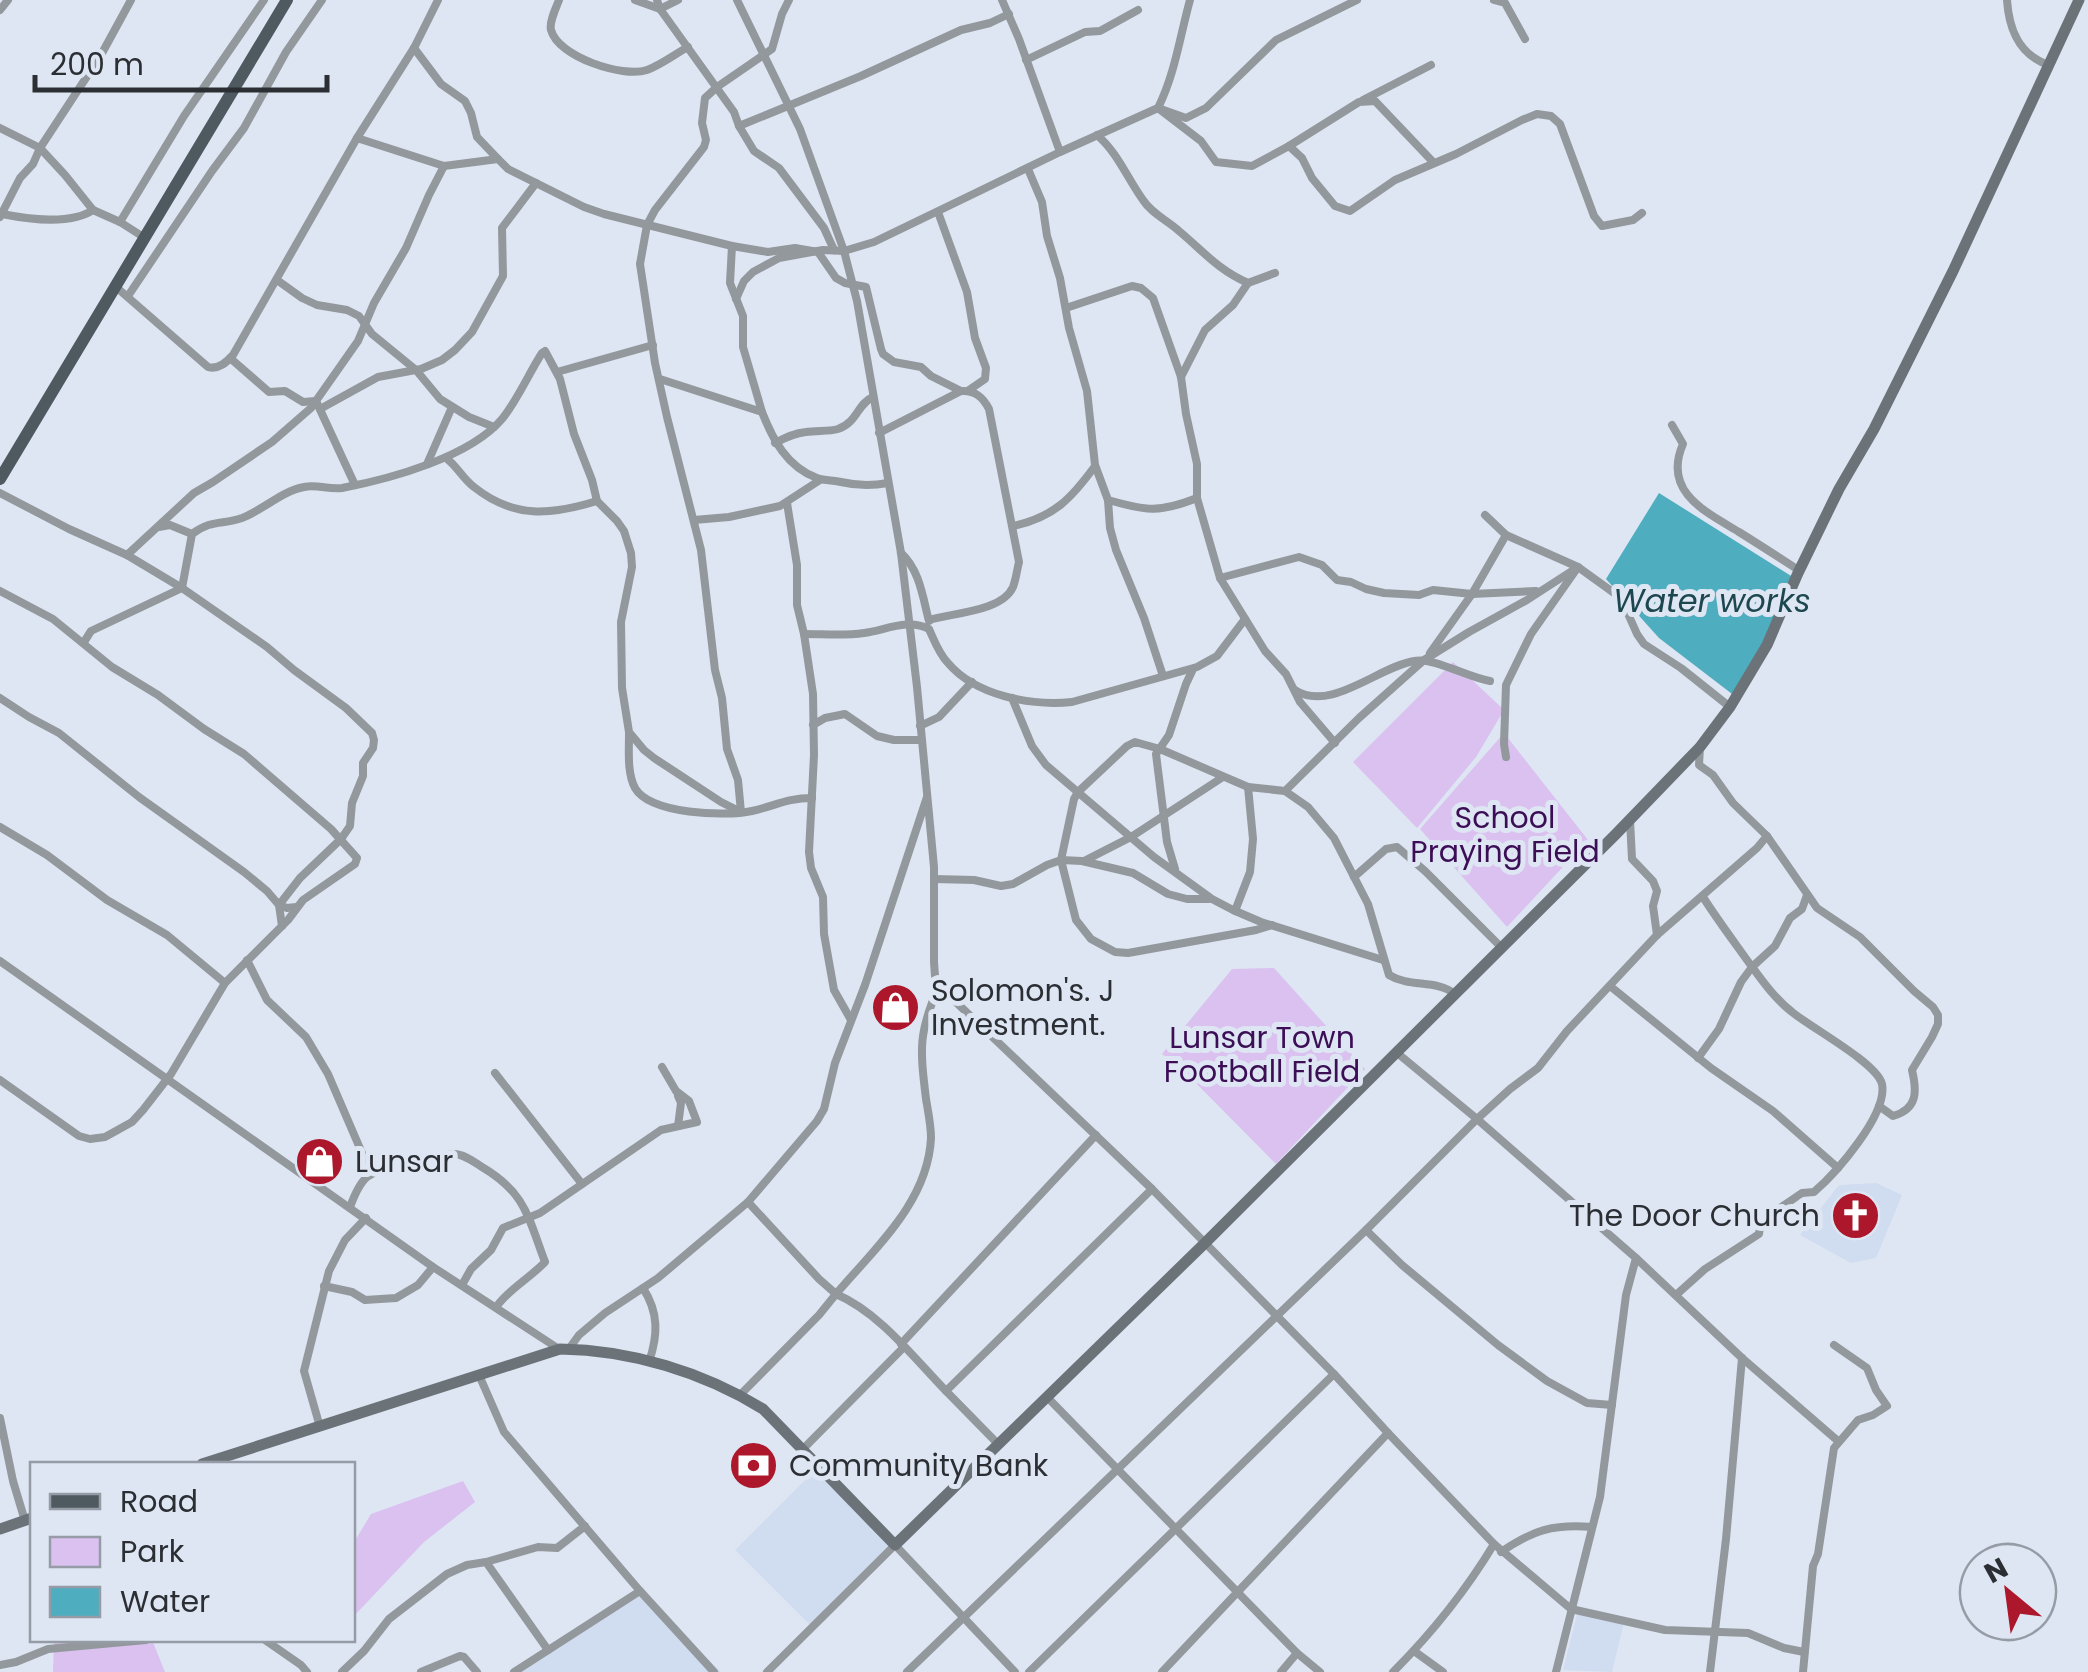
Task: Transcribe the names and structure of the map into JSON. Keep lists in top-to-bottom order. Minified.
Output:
{"water":["Water works"],"parks":["School Praying Field","Lunsar Town Football Field"],"places":{"shop":["Solomon's. J Investment.","Lunsar"],"church":["The Door Church"],"bank":["Community Bank"]},"legend":["Road","Park","Water"],"scale_bar":"200 m","north":"top left"}
